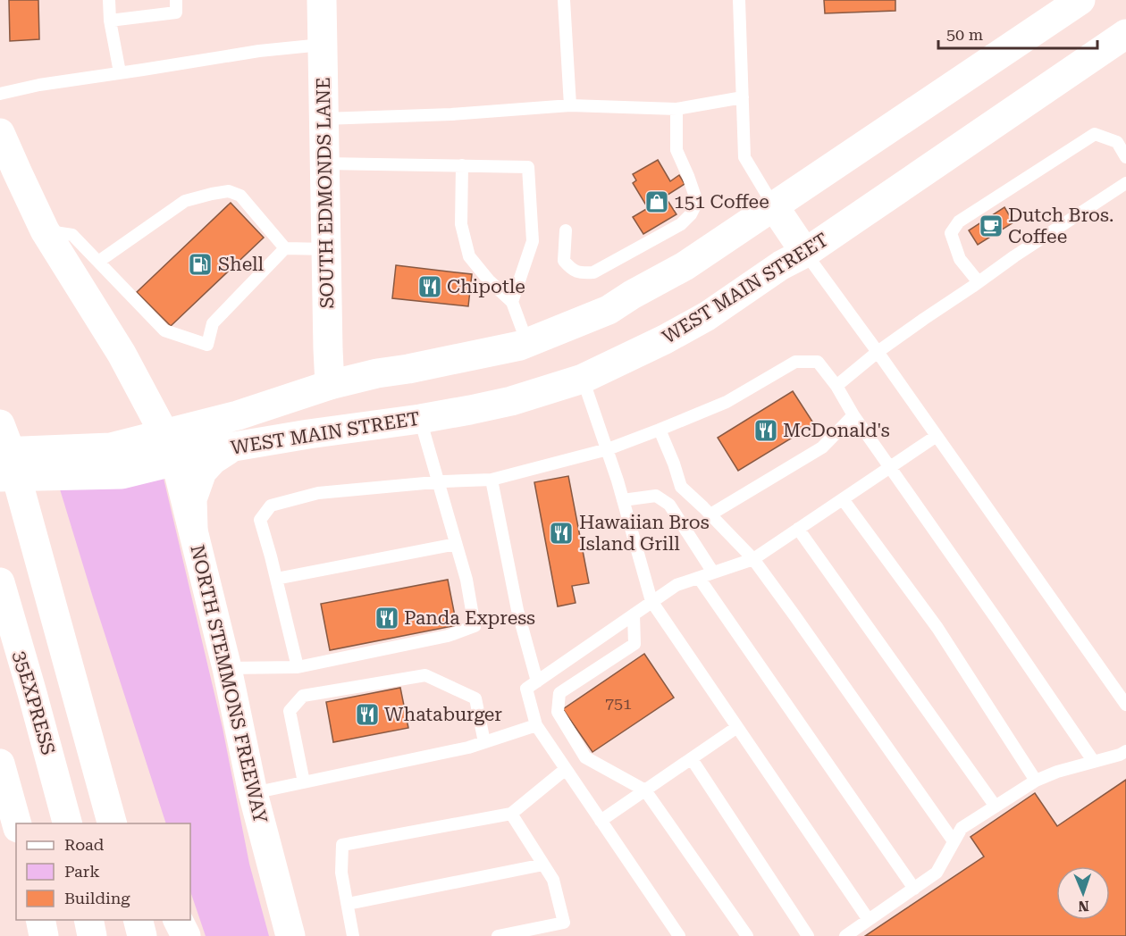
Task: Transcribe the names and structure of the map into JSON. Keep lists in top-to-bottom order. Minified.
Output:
{"streets":{"main road":["SOUTH EDMONDS LANE","WEST MAIN STREET","NORTH STEMMONS FREEWAY","35EXPRESS"]},"crossings":[["SOUTH EDMONDS LANE","WEST MAIN STREET"],["WEST MAIN STREET","NORTH STEMMONS FREEWAY"]],"places":{"shop":["151 Coffee"],"cafe":["Dutch Bros. Coffee"],"fuel station":["Shell"],"restaurant":["Chipotle","McDonald's","Hawaiian Bros Island Grill","Panda Express","Whataburger"]},"house_numbers":["751"],"legend":["Road","Park","Building"],"scale_bar":"50 m","north":"bottom"}
